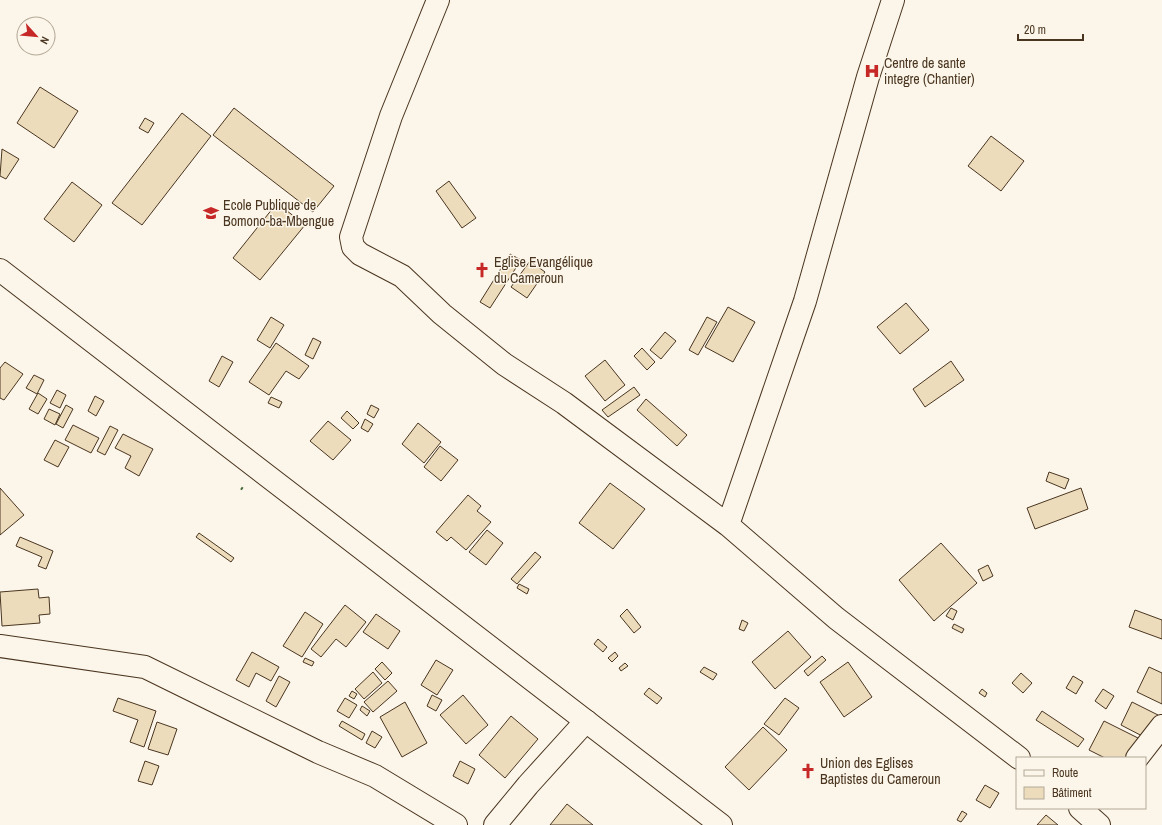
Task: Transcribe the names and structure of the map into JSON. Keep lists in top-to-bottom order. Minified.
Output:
{"places":{"hospital":["Centre de sante integre (Chantier)"],"school or university":["Ecole Publique de Bomono-ba-Mbengue"],"church":["Eglise Evangélique du Cameroun","Union des Eglises Baptistes du Cameroun"]},"legend":["Route","Bâtiment"],"scale_bar":"20 m","north":"bottom right"}
